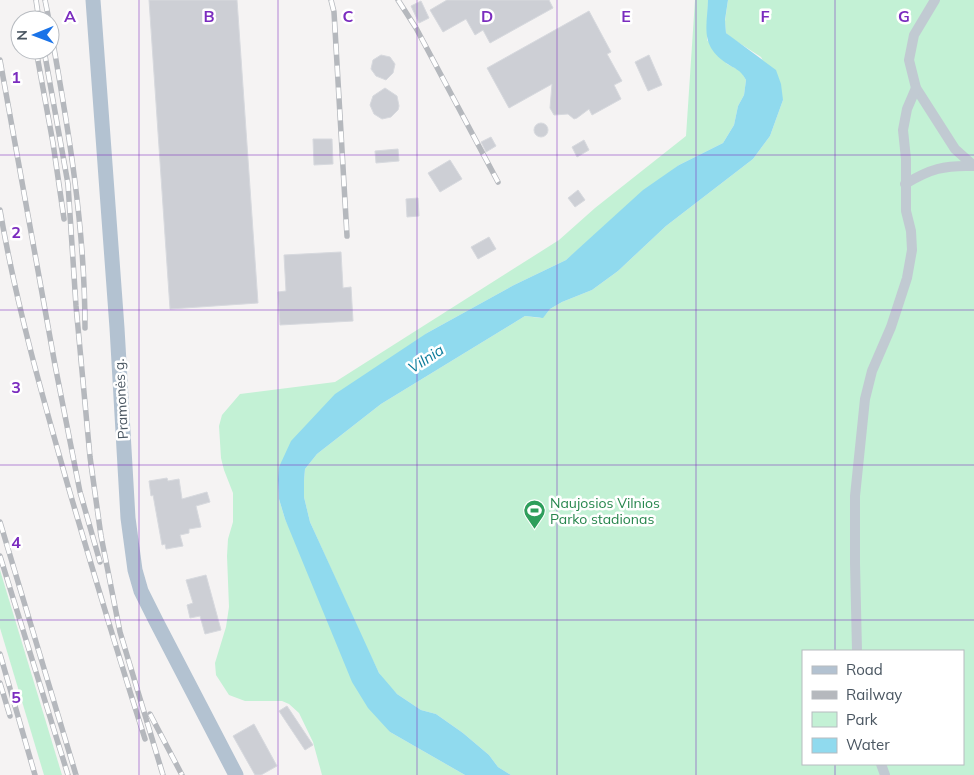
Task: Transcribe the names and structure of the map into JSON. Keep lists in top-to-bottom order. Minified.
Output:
{"streets":{"main road":["Pramonės g."]},"water":["Vilnia"],"places":{"sports":["Naujosios Vilnios Parko stadionas"]},"legend":["Road","Railway","Park","Water"],"north":"left","grid":{"columns":["A","B","C","D","E","F","G"],"rows":["1","2","3","4","5"]}}
